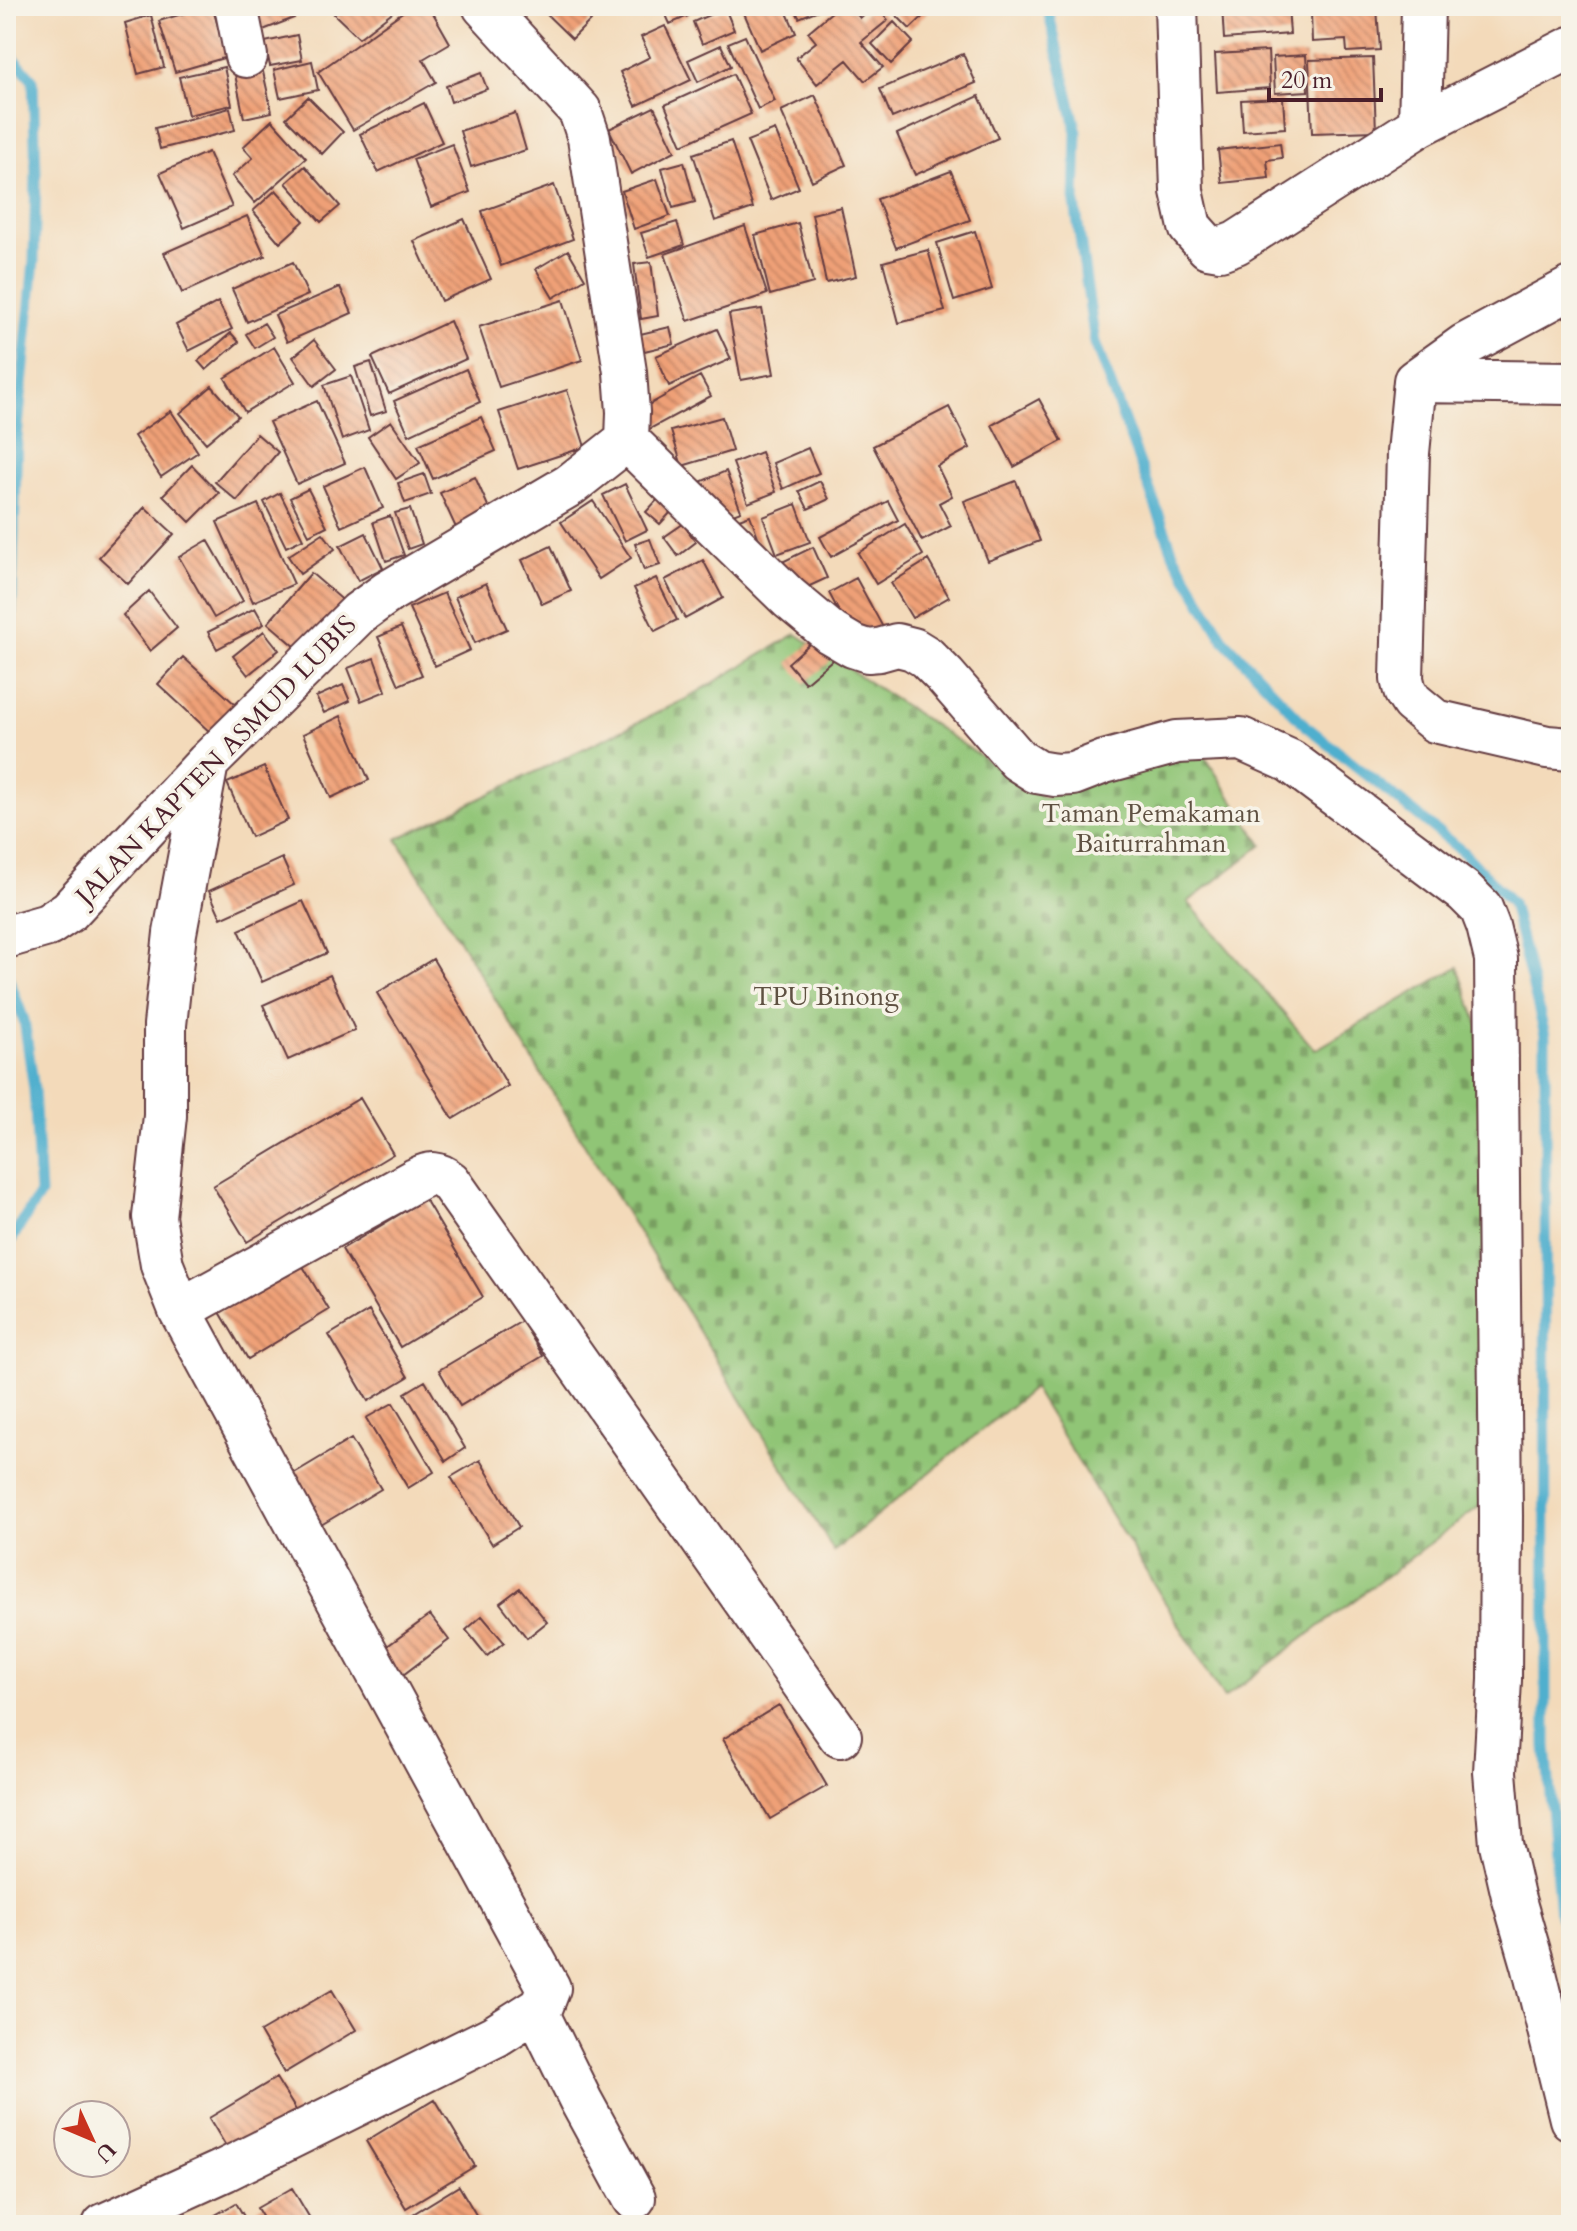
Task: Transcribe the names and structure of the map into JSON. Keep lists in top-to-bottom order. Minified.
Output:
{"streets":{"street":["JALAN KAPTEN ASMUD LUBIS"]},"parks":["Taman Pemakaman Baiturrahman","TPU Binong"],"scale_bar":"20 m","north":"bottom right"}
